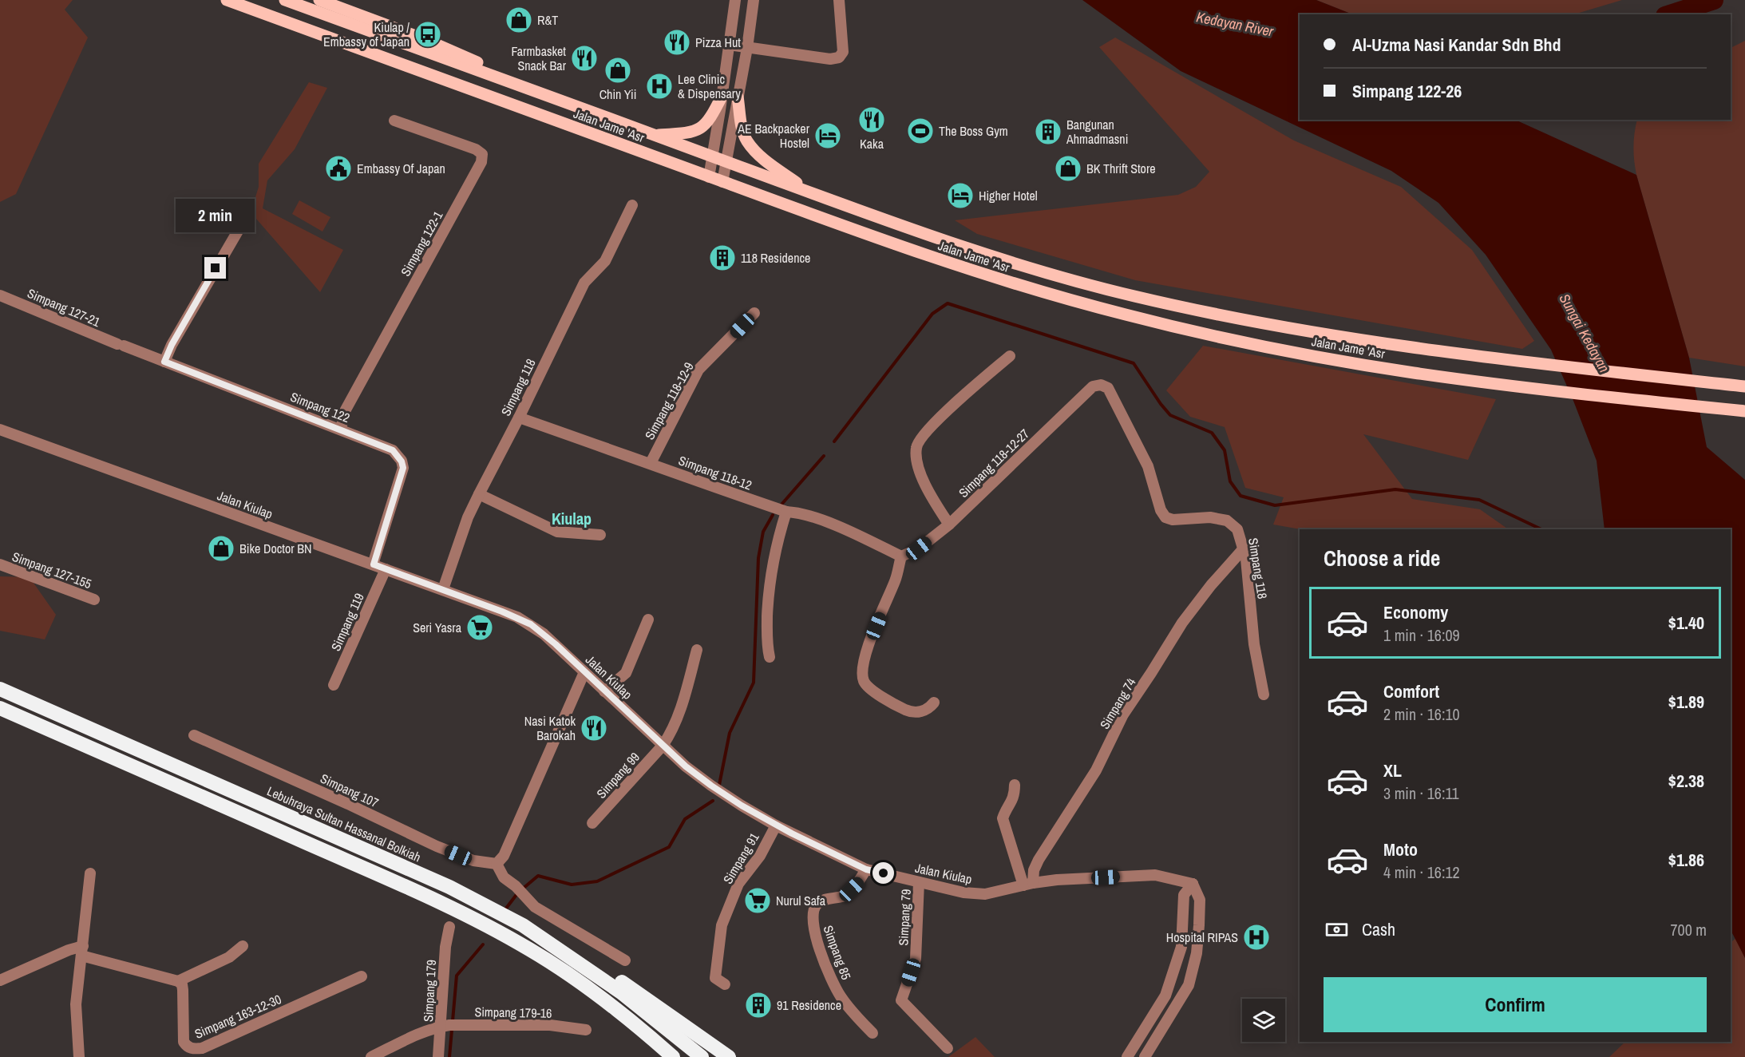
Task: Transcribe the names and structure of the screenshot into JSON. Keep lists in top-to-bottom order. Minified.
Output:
{"streets":{"highway":["Lebuhraya Sultan Hassanal Bolkiah"],"main road":["Jalan Jame 'Asr"],"street":["Simpang 122-1","Simpang 127-21","Simpang 118","Simpang 118-12-9","Simpang 122","Simpang 118-12-27","Simpang 118-12","Jalan Kiulap","Simpang 127-155","Simpang 119","Simpang 74","Simpang 99","Simpang 107","Simpang 91","Simpang 79","Simpang 85","Simpang 179","Simpang 179-16","Simpang 163-12-30"]},"crossings":[["Simpang 122-1","Simpang 122"],["Simpang 127-21","Simpang 122"],["Simpang 118","Simpang 118-12-27"],["Simpang 118","Simpang 118-12"],["Simpang 118","Jalan Kiulap"],["Simpang 118","Simpang 74"],["Simpang 118-12-9","Simpang 118-12"],["Simpang 122","Jalan Kiulap"],["Simpang 118-12-27","Simpang 118-12"],["Jalan Kiulap","Simpang 119"],["Jalan Kiulap","Simpang 74"],["Jalan Kiulap","Simpang 99"],["Jalan Kiulap","Simpang 91"],["Jalan Kiulap","Simpang 79"],["Jalan Kiulap","Simpang 85"],["Simpang 179","Simpang 179-16"]],"districts":["Kiulap"],"water":["Kedayan River","Sungai Kedayan"],"places":{"shop":["R&T","Chin Yii","BK Thrift Store","Bike Doctor BN"],"bus stop":["Kiulap / Embassy of Japan"],"restaurant":["Pizza Hut","Farmbasket Snack Bar","Kaka","Nasi Katok Barokah"],"hospital":["Lee Clinic & Dispensary","Hospital RIPAS"],"sports":["The Boss Gym"],"building":["Bangunan Ahmadmasni","118 Residence","91 Residence"],"hotel":["AE Backpacker Hostel","Higher Hotel"],"public building":["Embassy Of Japan"],"supermarket":["Seri Yasra","Nurul Safa"]},"page":{"banner":["Al-Uzma Nasi Kandar Sdn Bhd","Simpang 122-26"],"bubble":"2 min","heading":"Choose a ride","list":[{"name":"Economy","note":"1 min · 16:09","value":"$1.40"},{"name":"Comfort","note":"2 min · 16:10","value":"$1.89"},{"name":"XL","note":"3 min · 16:11","value":"$2.38"},{"name":"Moto","note":"4 min · 16:12","value":"$1.86"}],"pay":["Cash","700 m"],"buttons":"Confirm"}}
